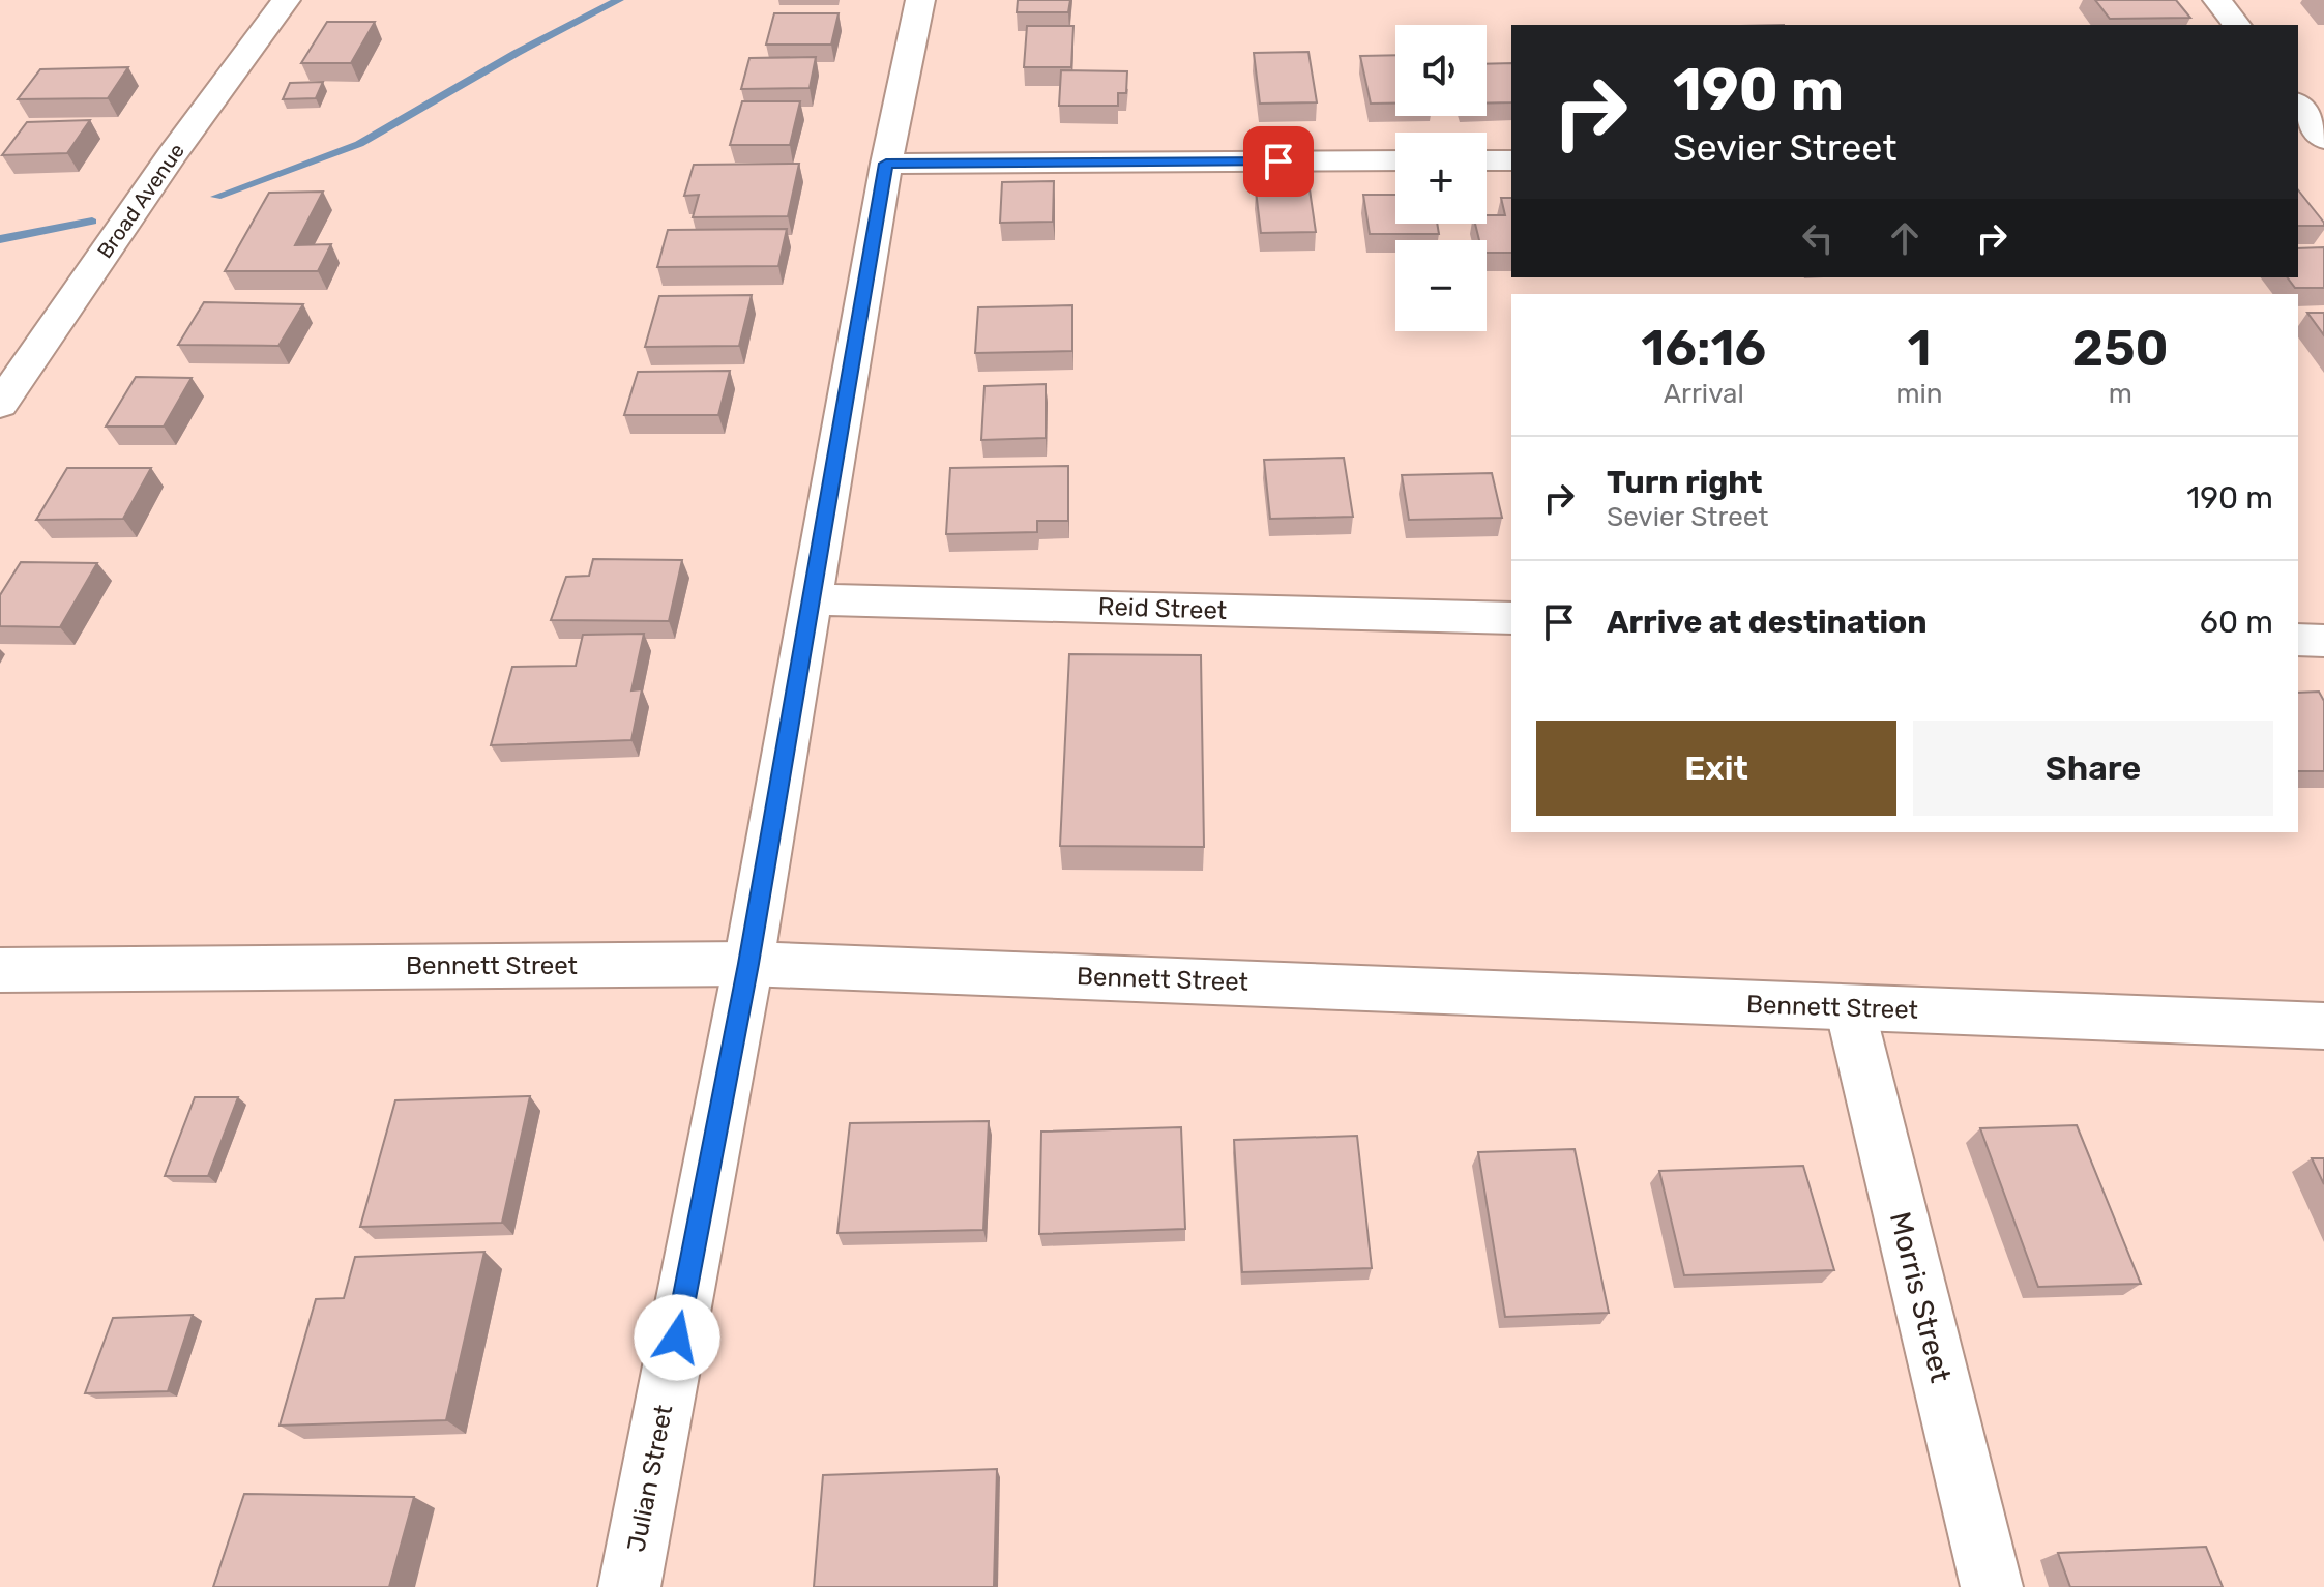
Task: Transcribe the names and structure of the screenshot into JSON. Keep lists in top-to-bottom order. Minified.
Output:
{"streets":{"street":["Broad Avenue","Reid Street","Bennett Street","Morris Street","Julian Street"]},"crossings":[["Reid Street","Julian Street"],["Bennett Street","Morris Street"],["Bennett Street","Julian Street"]],"page":{"map_buttons":["+","−"],"turn":["190 m","Sevier Street"],"eta":["16:16","Arrival","1","min","250","m"],"list":[{"name":"Turn right","note":"Sevier Street","value":"190 m"},{"name":"Arrive at destination","value":"60 m"}],"buttons":["Exit","Share"]}}
